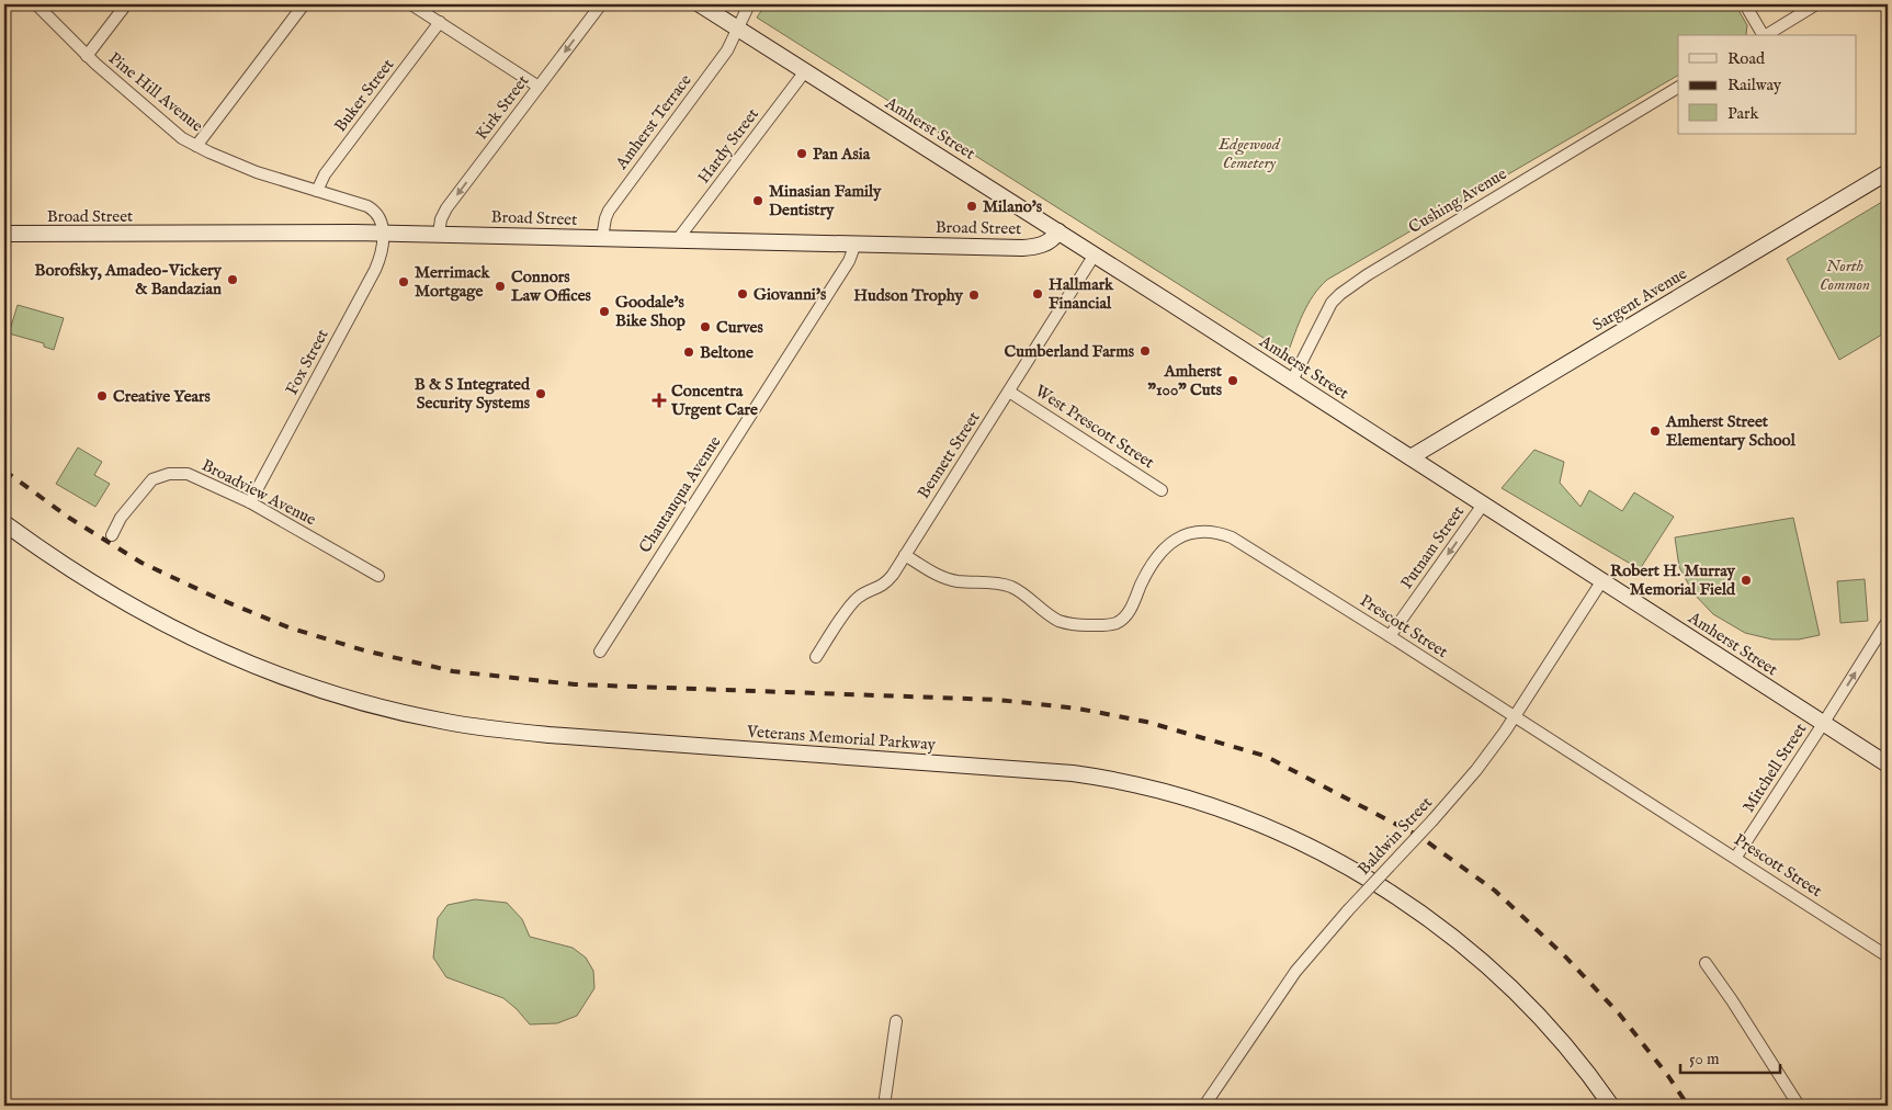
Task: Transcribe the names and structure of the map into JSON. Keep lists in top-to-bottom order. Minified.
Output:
{"streets":{"main road":["Amherst Street","Broad Street","Sargent Avenue","Veterans Memorial Parkway"],"street":["Pine Hill Avenue","Buker Street","Kirk Street","Amherst Terrace","Hardy Street","Cushing Avenue","Fox Street","West Prescott Street","Bennett Street","Broadview Avenue","Chautauqua Avenue","Putnam Street","Prescott Street","Mitchell Street","Baldwin Street"]},"crossings":[["Pine Hill Avenue","Buker Street"],["Pine Hill Avenue","Broad Street"],["Pine Hill Avenue","Fox Street"],["Kirk Street","Broad Street"],["Amherst Terrace","Amherst Street"],["Amherst Terrace","Broad Street"],["Amherst Street","Hardy Street"],["Amherst Street","Cushing Avenue"],["Amherst Street","Broad Street"],["Amherst Street","Sargent Avenue"],["Amherst Street","Bennett Street"],["Amherst Street","Putnam Street"],["Amherst Street","Mitchell Street"],["Amherst Street","Baldwin Street"],["Hardy Street","Broad Street"],["Broad Street","Fox Street"],["Broad Street","Chautauqua Avenue"],["Fox Street","Broadview Avenue"],["West Prescott Street","Bennett Street"],["Bennett Street","Prescott Street"],["Putnam Street","Prescott Street"],["Prescott Street","Mitchell Street"],["Prescott Street","Baldwin Street"]],"one_way":["Kirk Street","Putnam Street","Mitchell Street"],"parks":["Edgewood Cemetery","North Common"],"places":{"other":["Pan Asia","Minasian Family Dentistry","Milano's","Borofsky, Amadeo-Vickery & Bandazian","Merrimack Mortgage","Connors Law Offices","Giovanni's","Hallmark Financial","Hudson Trophy","Goodale's Bike Shop","Curves","Cumberland Farms","Beltone","Amherst \"100\" Cuts","B & S Integrated Security Systems","Creative Years","Amherst Street Elementary School","Robert H. Murray Memorial Field"],"health":["Concentra Urgent Care"]},"legend":["Road","Railway","Park"],"scale_bar":"50 m"}
